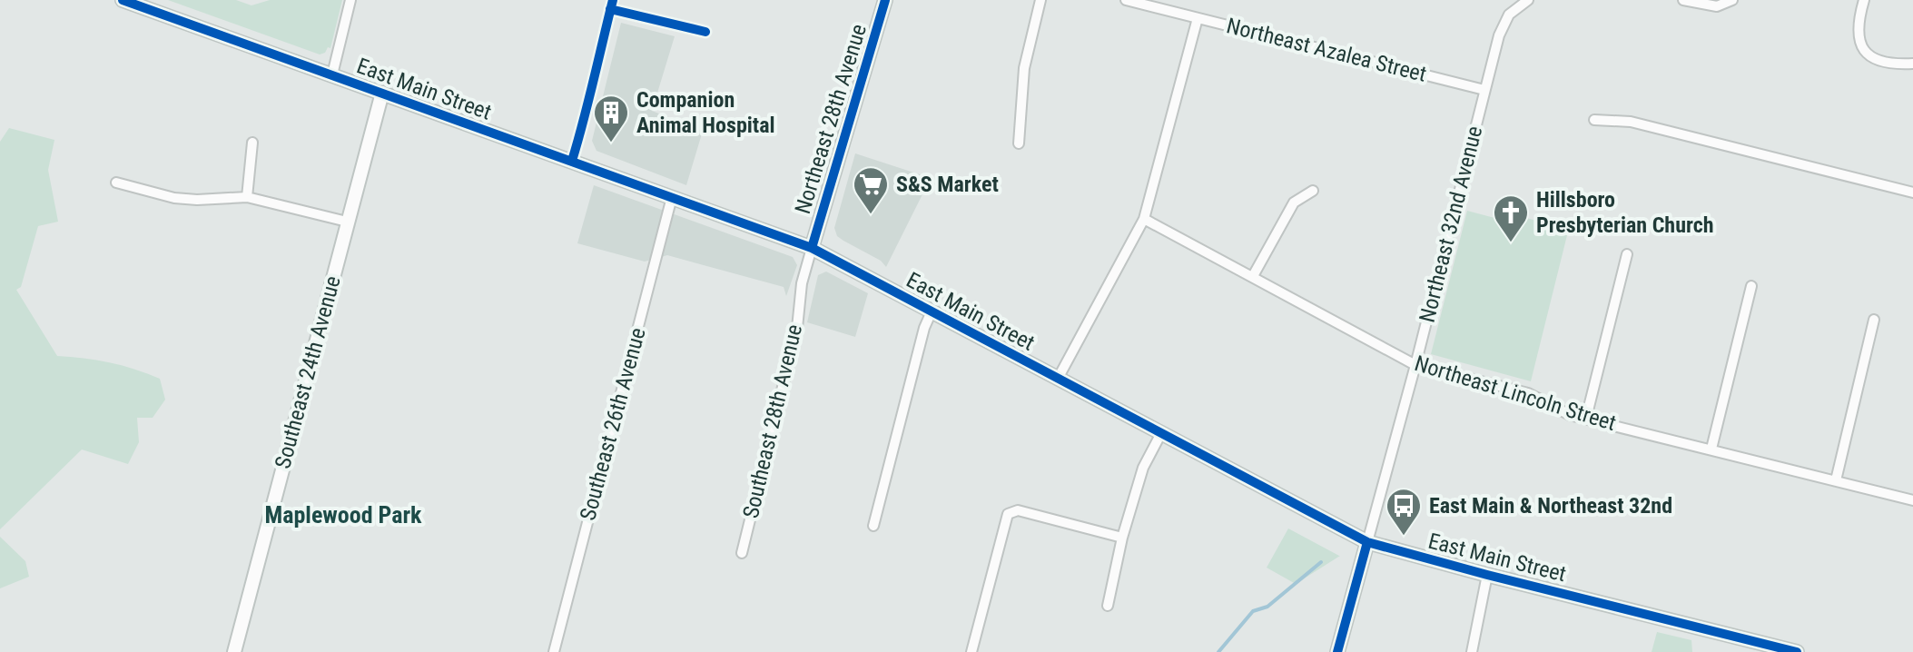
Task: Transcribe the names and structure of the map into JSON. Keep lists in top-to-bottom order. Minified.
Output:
{"streets":{"main road":["East Main Street","Northeast 28th Avenue","Southeast 24th Avenue"],"street":["Northeast Azalea Street","Northeast 32nd Avenue","Northeast Lincoln Street","Southeast 28th Avenue","Southeast 26th Avenue"]},"crossings":[["Northeast Azalea Street","Northeast 32nd Avenue"],["East Main Street","Northeast 28th Avenue"],["East Main Street","Northeast 32nd Avenue"],["East Main Street","Southeast 24th Avenue"],["East Main Street","Southeast 28th Avenue"],["East Main Street","Southeast 26th Avenue"],["Northeast 28th Avenue","Southeast 28th Avenue"],["Northeast 32nd Avenue","Northeast Lincoln Street"]],"districts":["Maplewood Park"],"places":{"building":["Companion Animal Hospital"],"supermarket":["S&S Market"],"church":["Hillsboro Presbyterian Church"],"bus stop":["East Main & Northeast 32nd"]}}
